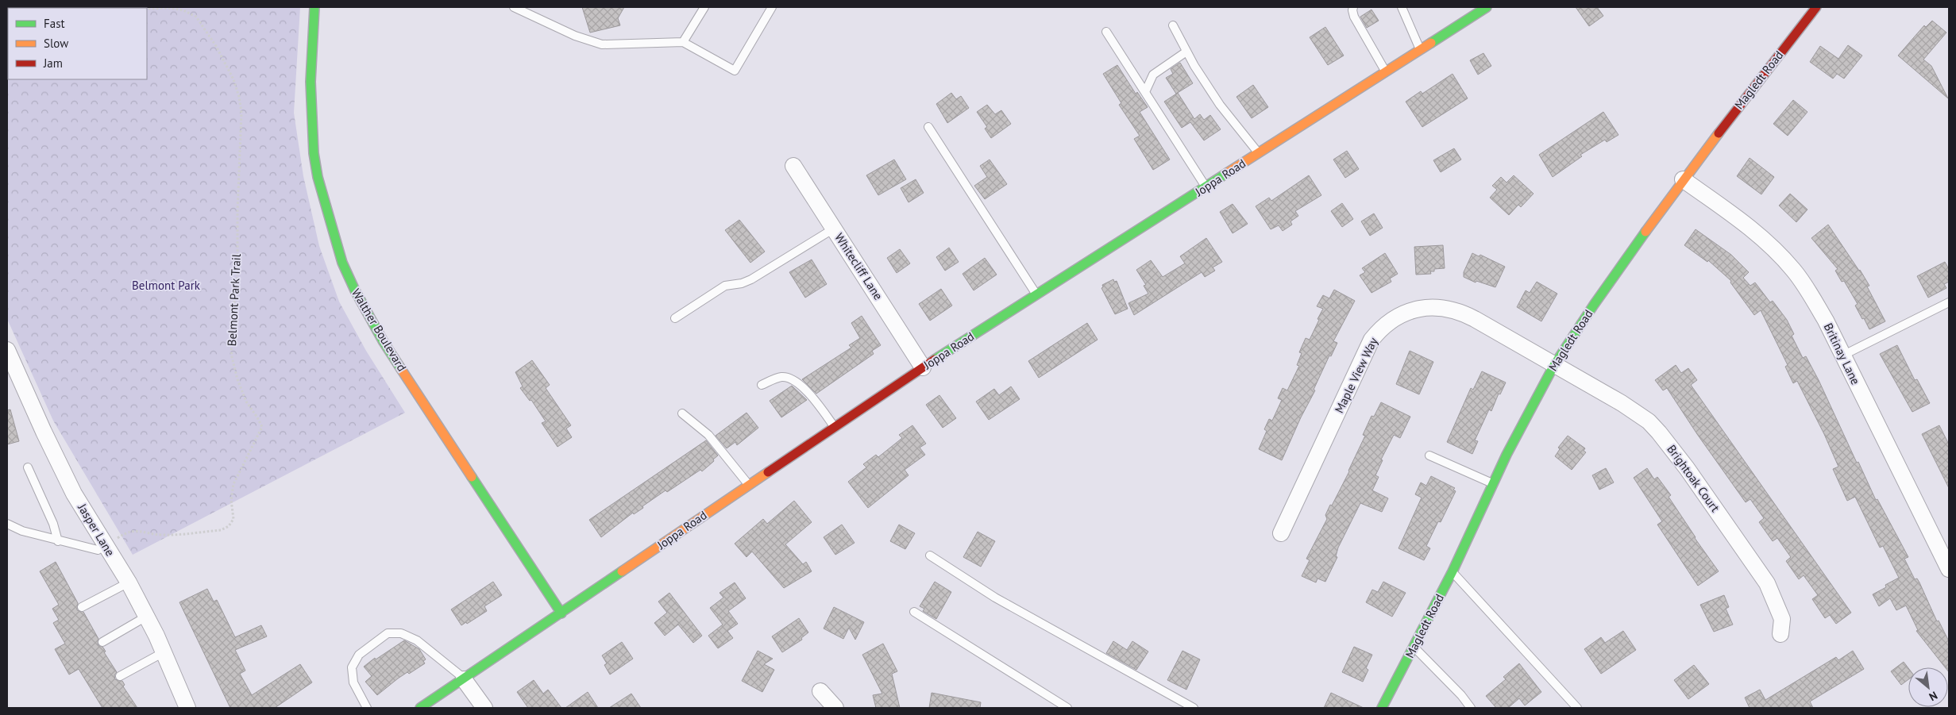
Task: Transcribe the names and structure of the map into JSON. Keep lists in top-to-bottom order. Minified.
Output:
{"streets":{"main road":["Magledt Road","Joppa Road","Walther Boulevard"],"street":["Whitecliff Lane","Britinay Lane","Maple View Way","Brightoak Court","Jasper Lane"],"path":["Belmont Park Trail"]},"crossings":[["Magledt Road","Britinay Lane"],["Magledt Road","Maple View Way"],["Magledt Road","Brightoak Court"],["Joppa Road","Whitecliff Lane"],["Joppa Road","Walther Boulevard"],["Belmont Park Trail","Jasper Lane"],["Maple View Way","Brightoak Court"]],"parks":["Belmont Park"],"legend":["Fast","Slow","Jam"],"north":"bottom right"}
